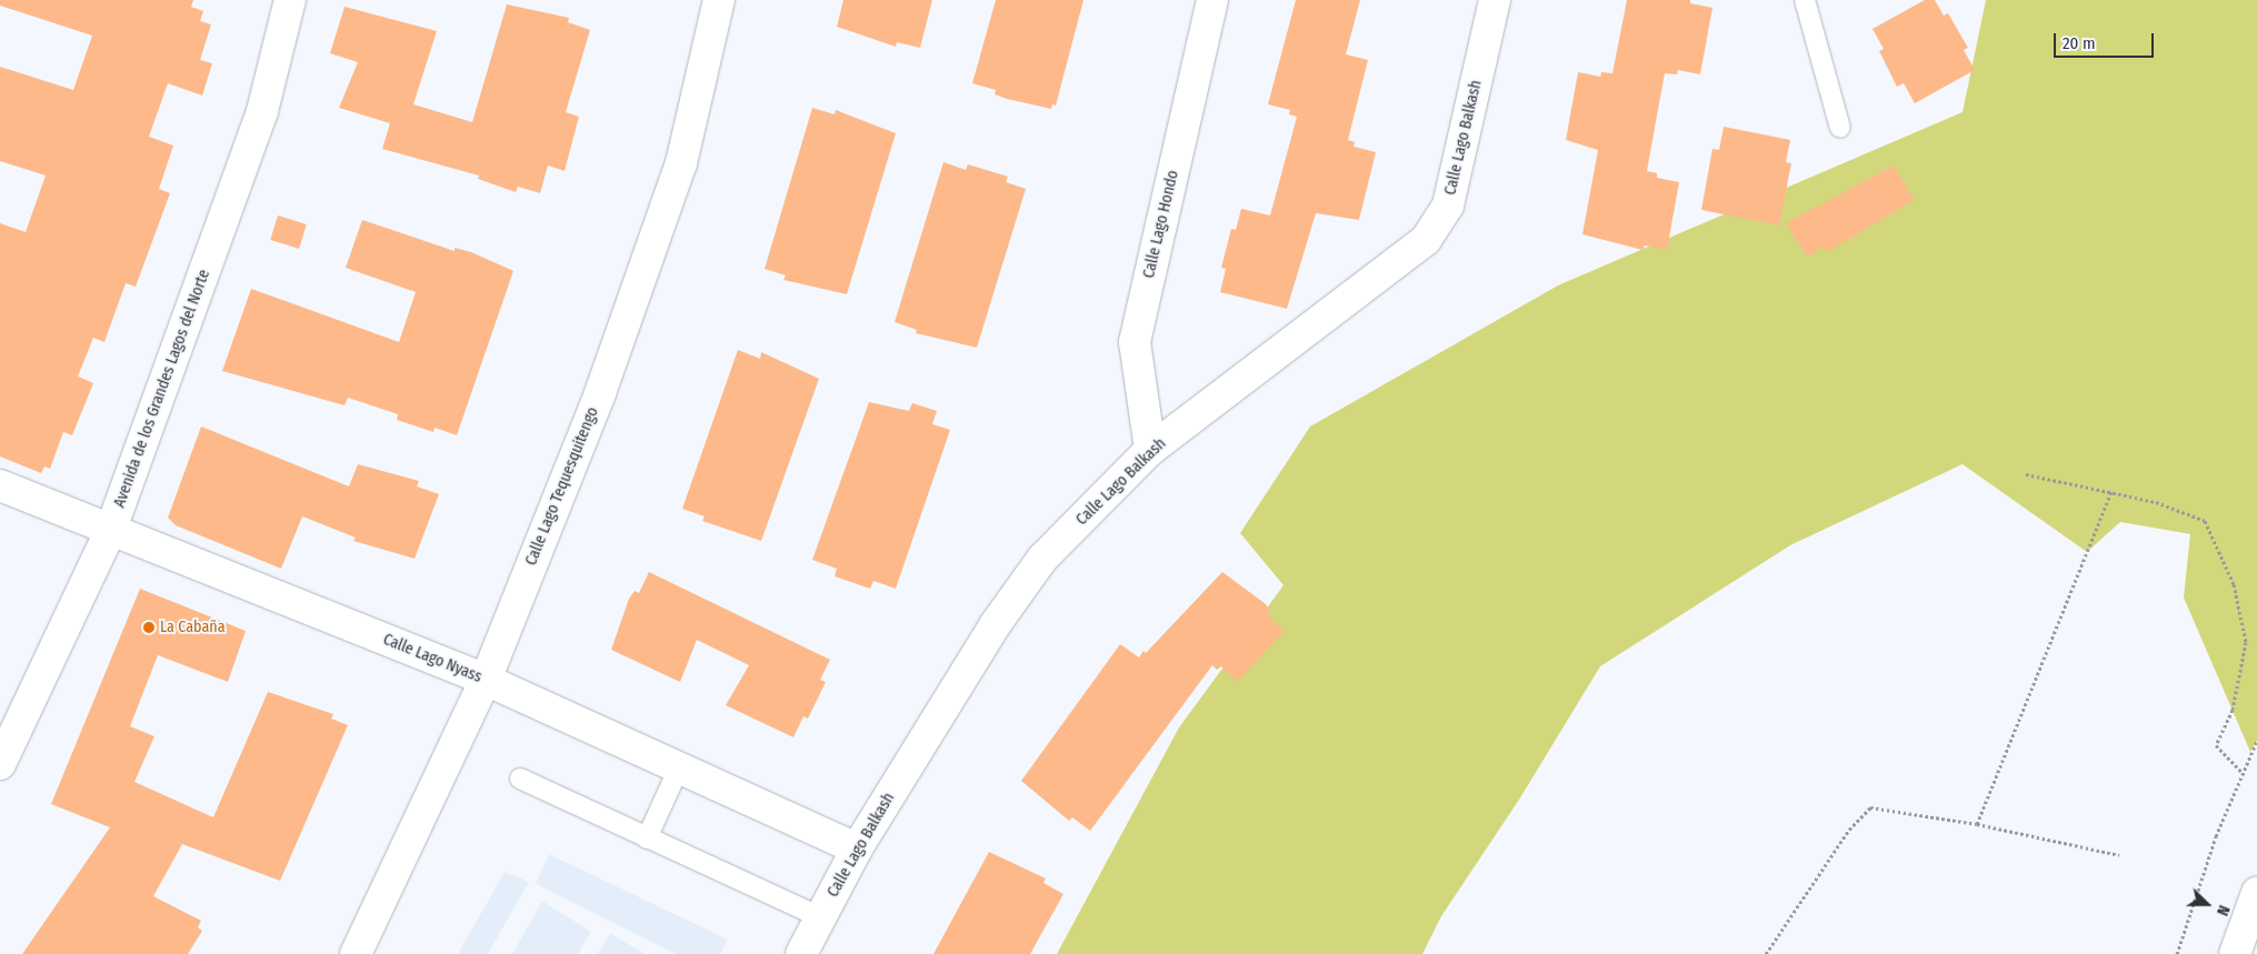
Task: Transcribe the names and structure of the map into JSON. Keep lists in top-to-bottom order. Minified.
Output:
{"streets":{"main road":["Calle Lago Balkash","Calle Lago Hondo","Avenida de los Grandes Lagos del Norte","Calle Lago Tequesquitengo","Calle Lago Nyass"]},"crossings":[["Calle Lago Balkash","Calle Lago Hondo"],["Calle Lago Balkash","Calle Lago Nyass"],["Avenida de los Grandes Lagos del Norte","Calle Lago Nyass"],["Calle Lago Tequesquitengo","Calle Lago Nyass"]],"places":["La Cabaña"],"scale_bar":"20 m","north":"right"}
